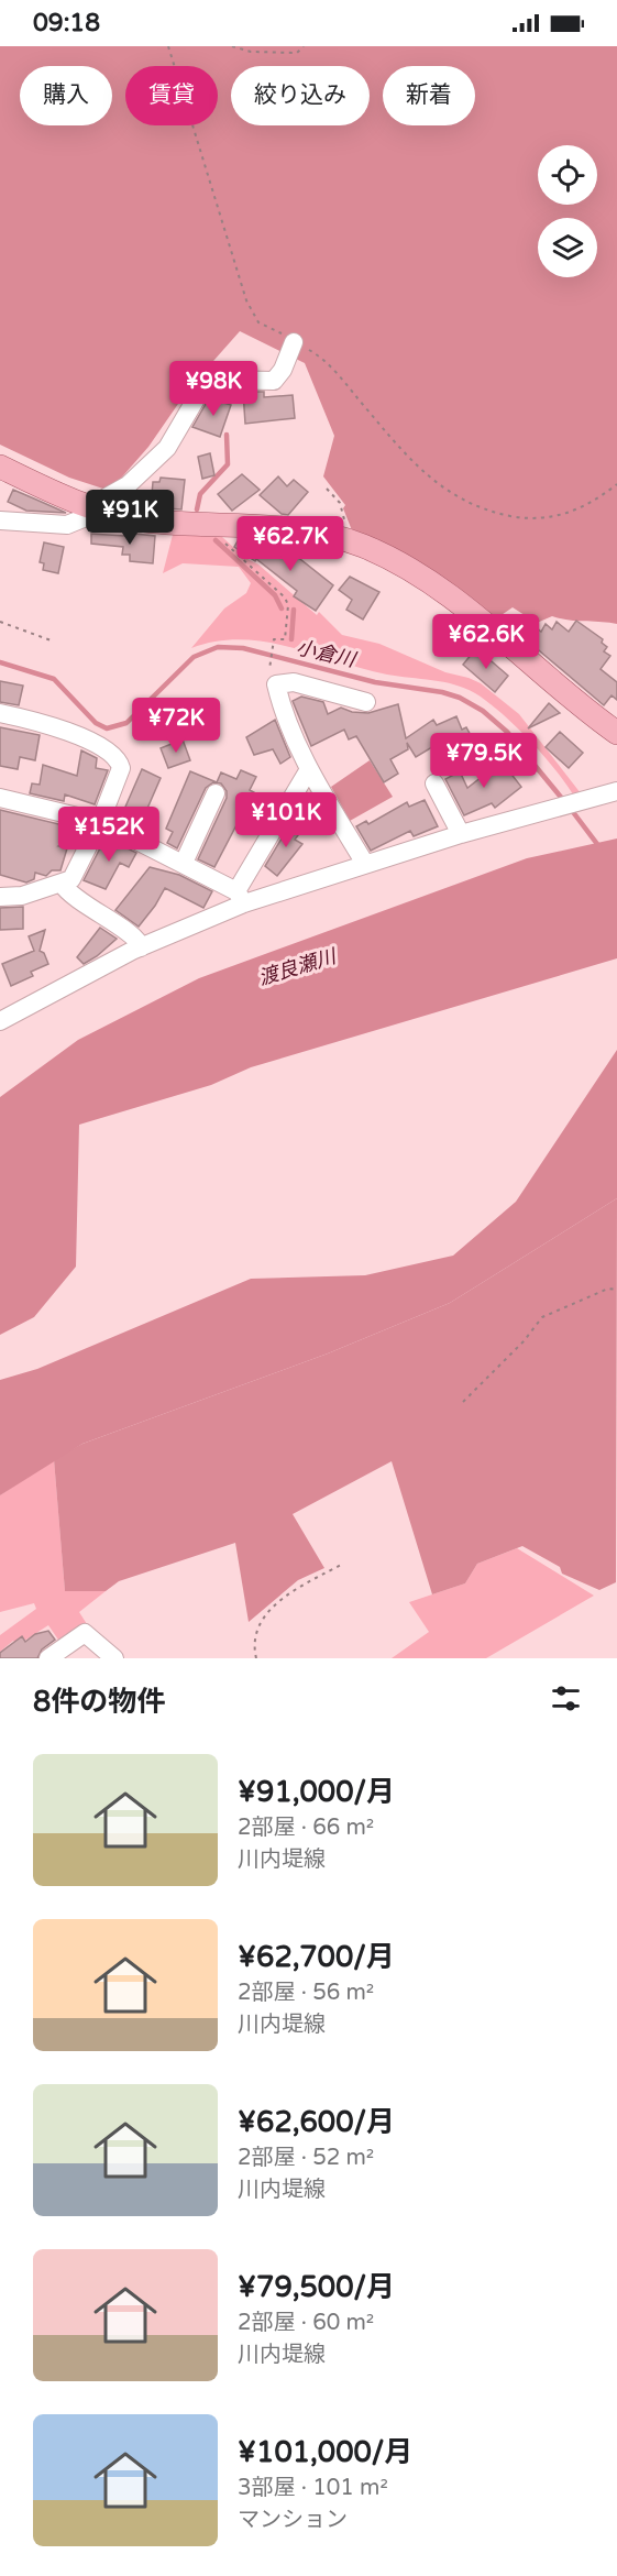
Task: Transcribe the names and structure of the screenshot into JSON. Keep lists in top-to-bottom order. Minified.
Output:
{"water":["小倉川","渡良瀬川"],"page":{"status":"09:18","chip":["購入","賃貸","絞り込み","新着"],"price":["¥98K","¥91K","¥62.7K","¥62.6K","¥72K","¥79.5K","¥101K","¥152K"],"heading":"8件の物件","list":[{"name":"¥91,000/月","note":"2部屋 · 66 m² · 川内堤線"},{"name":"¥62,700/月","note":"2部屋 · 56 m² · 川内堤線"},{"name":"¥62,600/月","note":"2部屋 · 52 m² · 川内堤線"},{"name":"¥79,500/月","note":"2部屋 · 60 m² · 川内堤線"},{"name":"¥101,000/月","note":"3部屋 · 101 m² · マンション"}]}}
